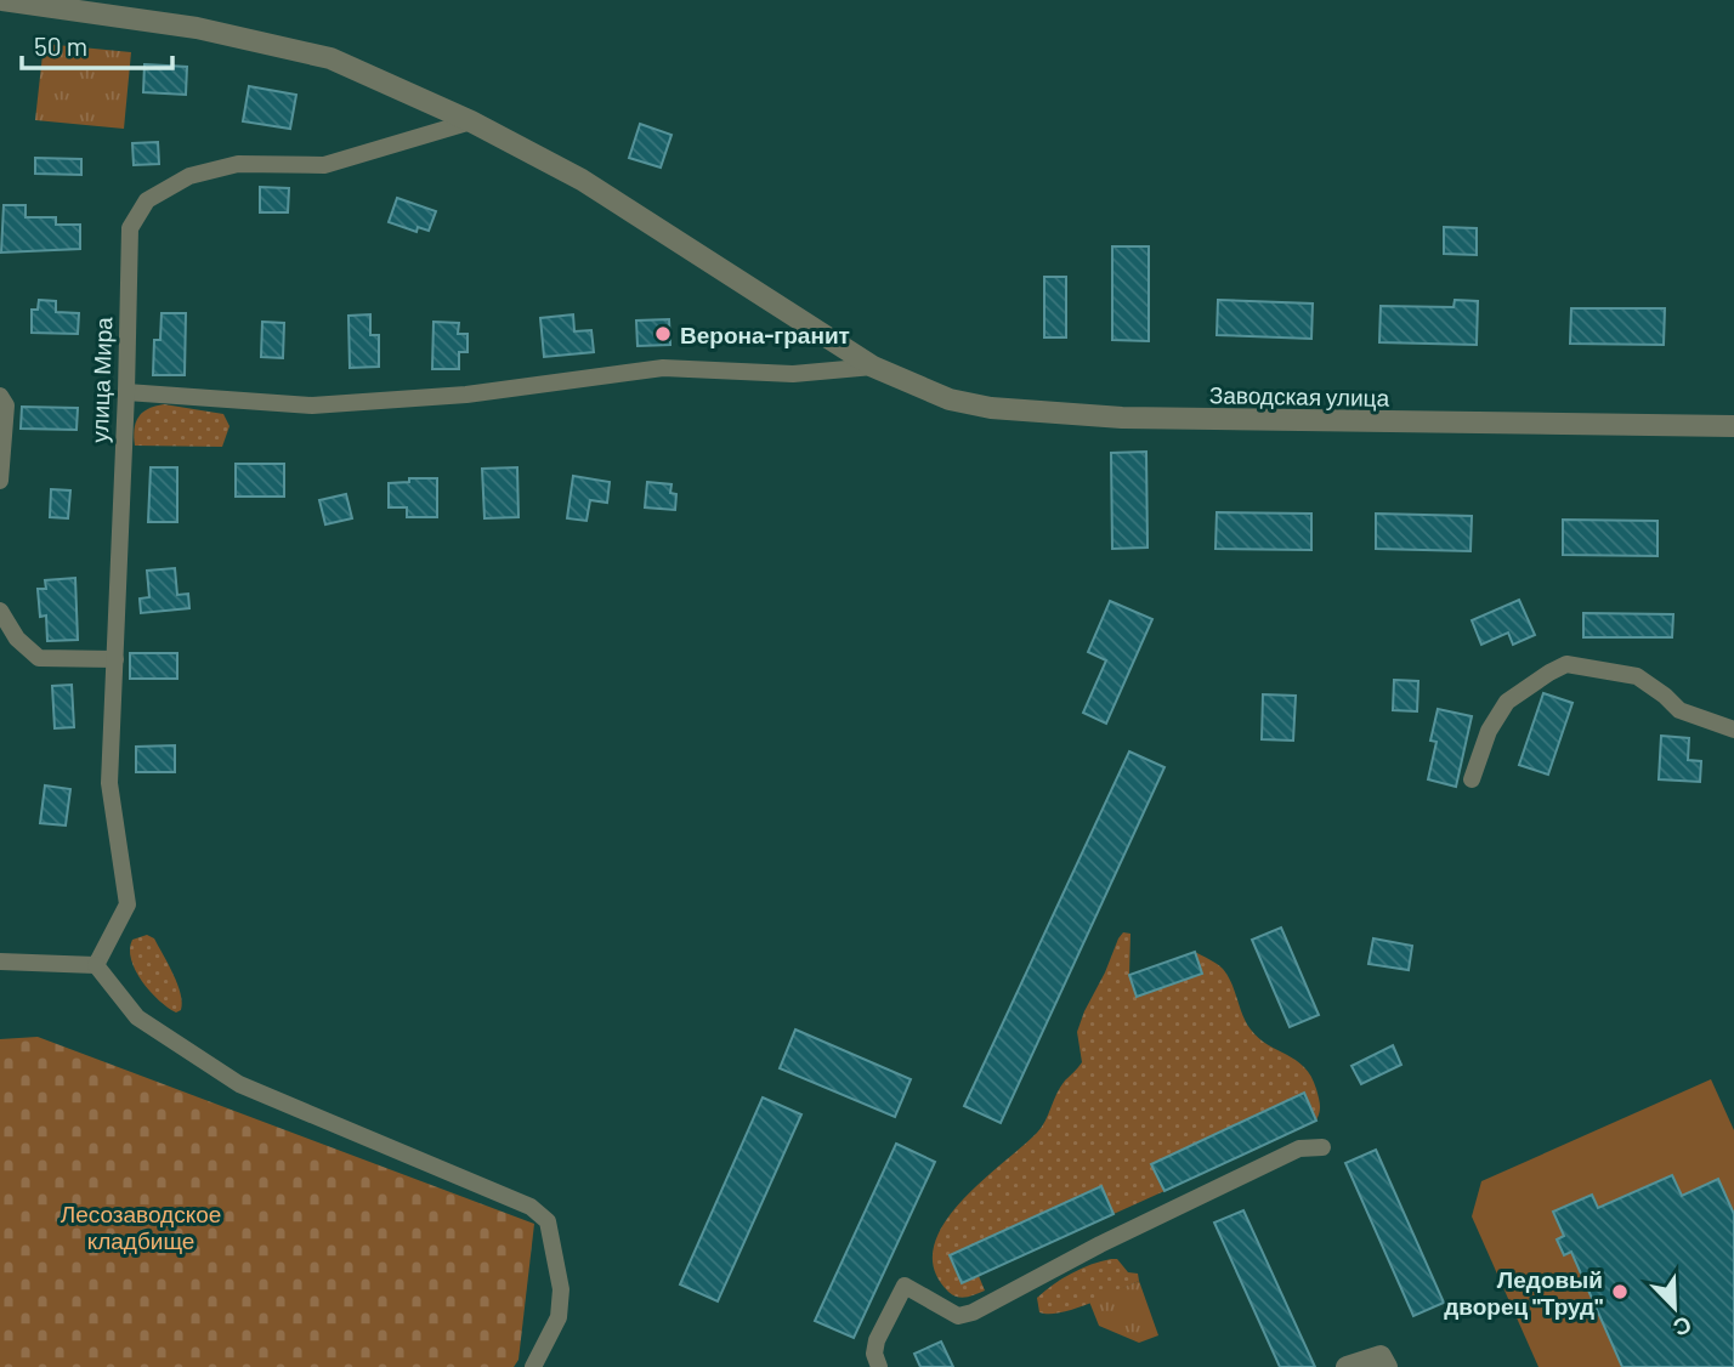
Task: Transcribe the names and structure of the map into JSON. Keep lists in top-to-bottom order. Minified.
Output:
{"streets":{"street":["улица Мира","Заводская улица"]},"parks":["Лесозаводское кладбище"],"places":["Верона-гранит","Ледовый дворец \"Труд\""],"scale_bar":"50 m","north":"bottom right"}
